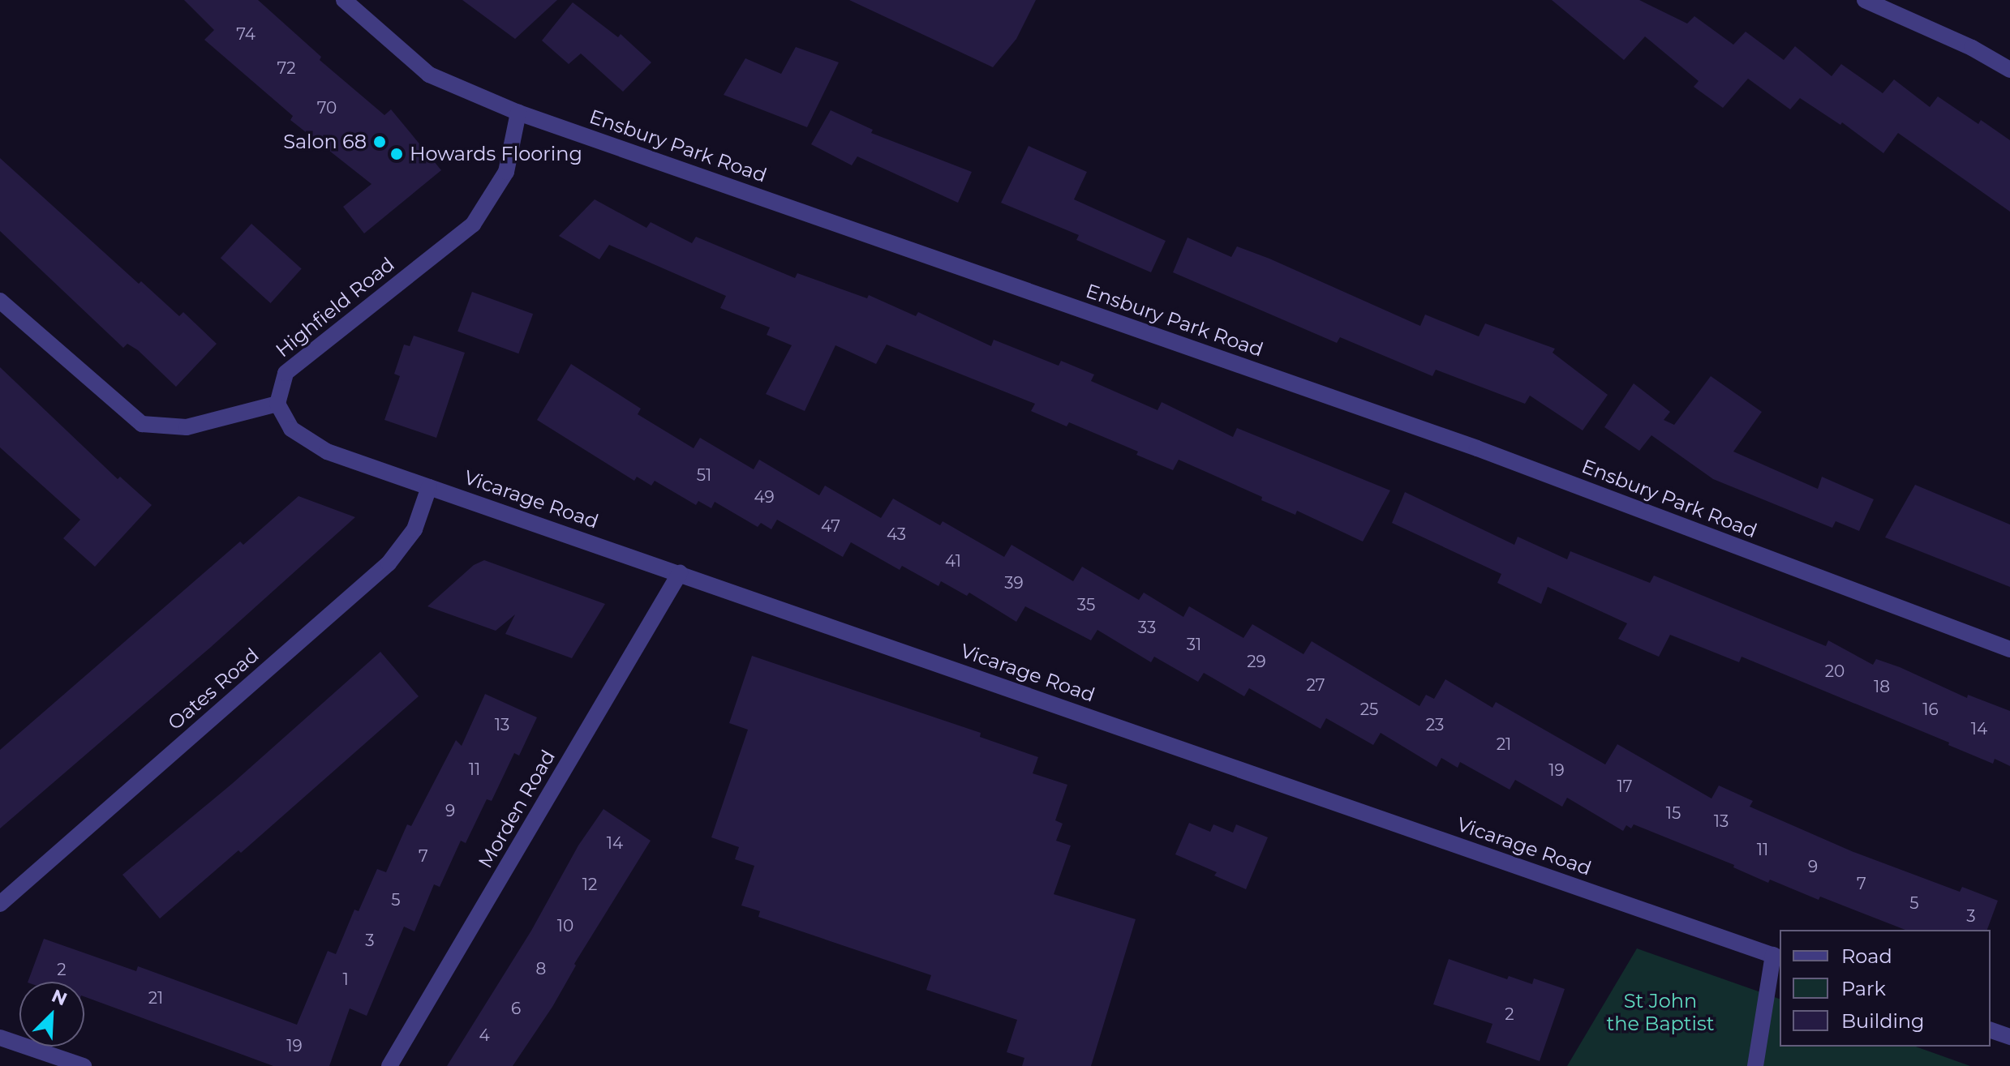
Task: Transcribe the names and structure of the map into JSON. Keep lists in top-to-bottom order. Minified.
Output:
{"streets":{"street":["Ensbury Park Road","Highfield Road","Vicarage Road","Oates Road","Morden Road"]},"crossings":[["Ensbury Park Road","Highfield Road"],["Highfield Road","Vicarage Road"],["Vicarage Road","Oates Road"],["Vicarage Road","Morden Road"]],"parks":["St John the Baptist"],"places":["Salon 68","Howards Flooring"],"house_numbers":["74","72","70","51","49","47","43","41","39","35","33","31","29","20","27","18","25","16","13","23","14","21","11","19","17","9","15","13","14","11","7","9","7","12","5","5","3","10","3","8","2","1","21","6","2","4","19"],"legend":["Road","Park","Building"],"north":"top right"}
